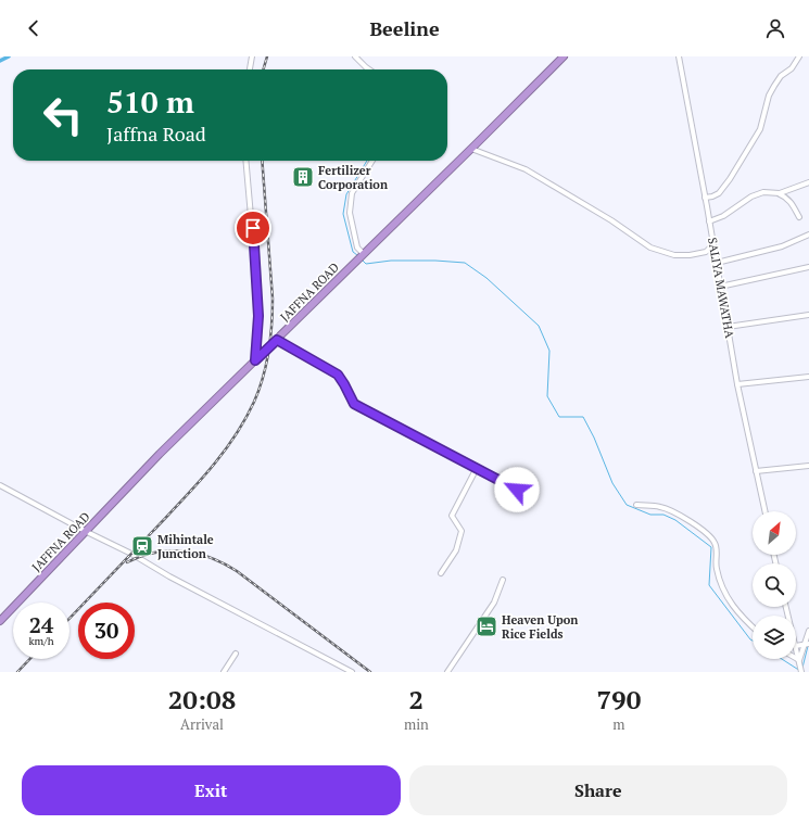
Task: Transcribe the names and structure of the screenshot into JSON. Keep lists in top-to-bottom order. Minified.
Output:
{"streets":{"highway":["JAFFNA ROAD"],"street":["SALIYA MAWATHA"]},"places":{"building":["Fertilizer Corporation"],"station":["Mihintale Junction"],"hotel":["Heaven Upon Rice Fields"]},"north":"top right","page":{"header":"Beeline","turn":["510 m","Jaffna Road"],"speed":"24 km/h","limit":"30","eta":["20:08","Arrival","2","min","790","m"],"buttons":["Exit","Share"]}}
